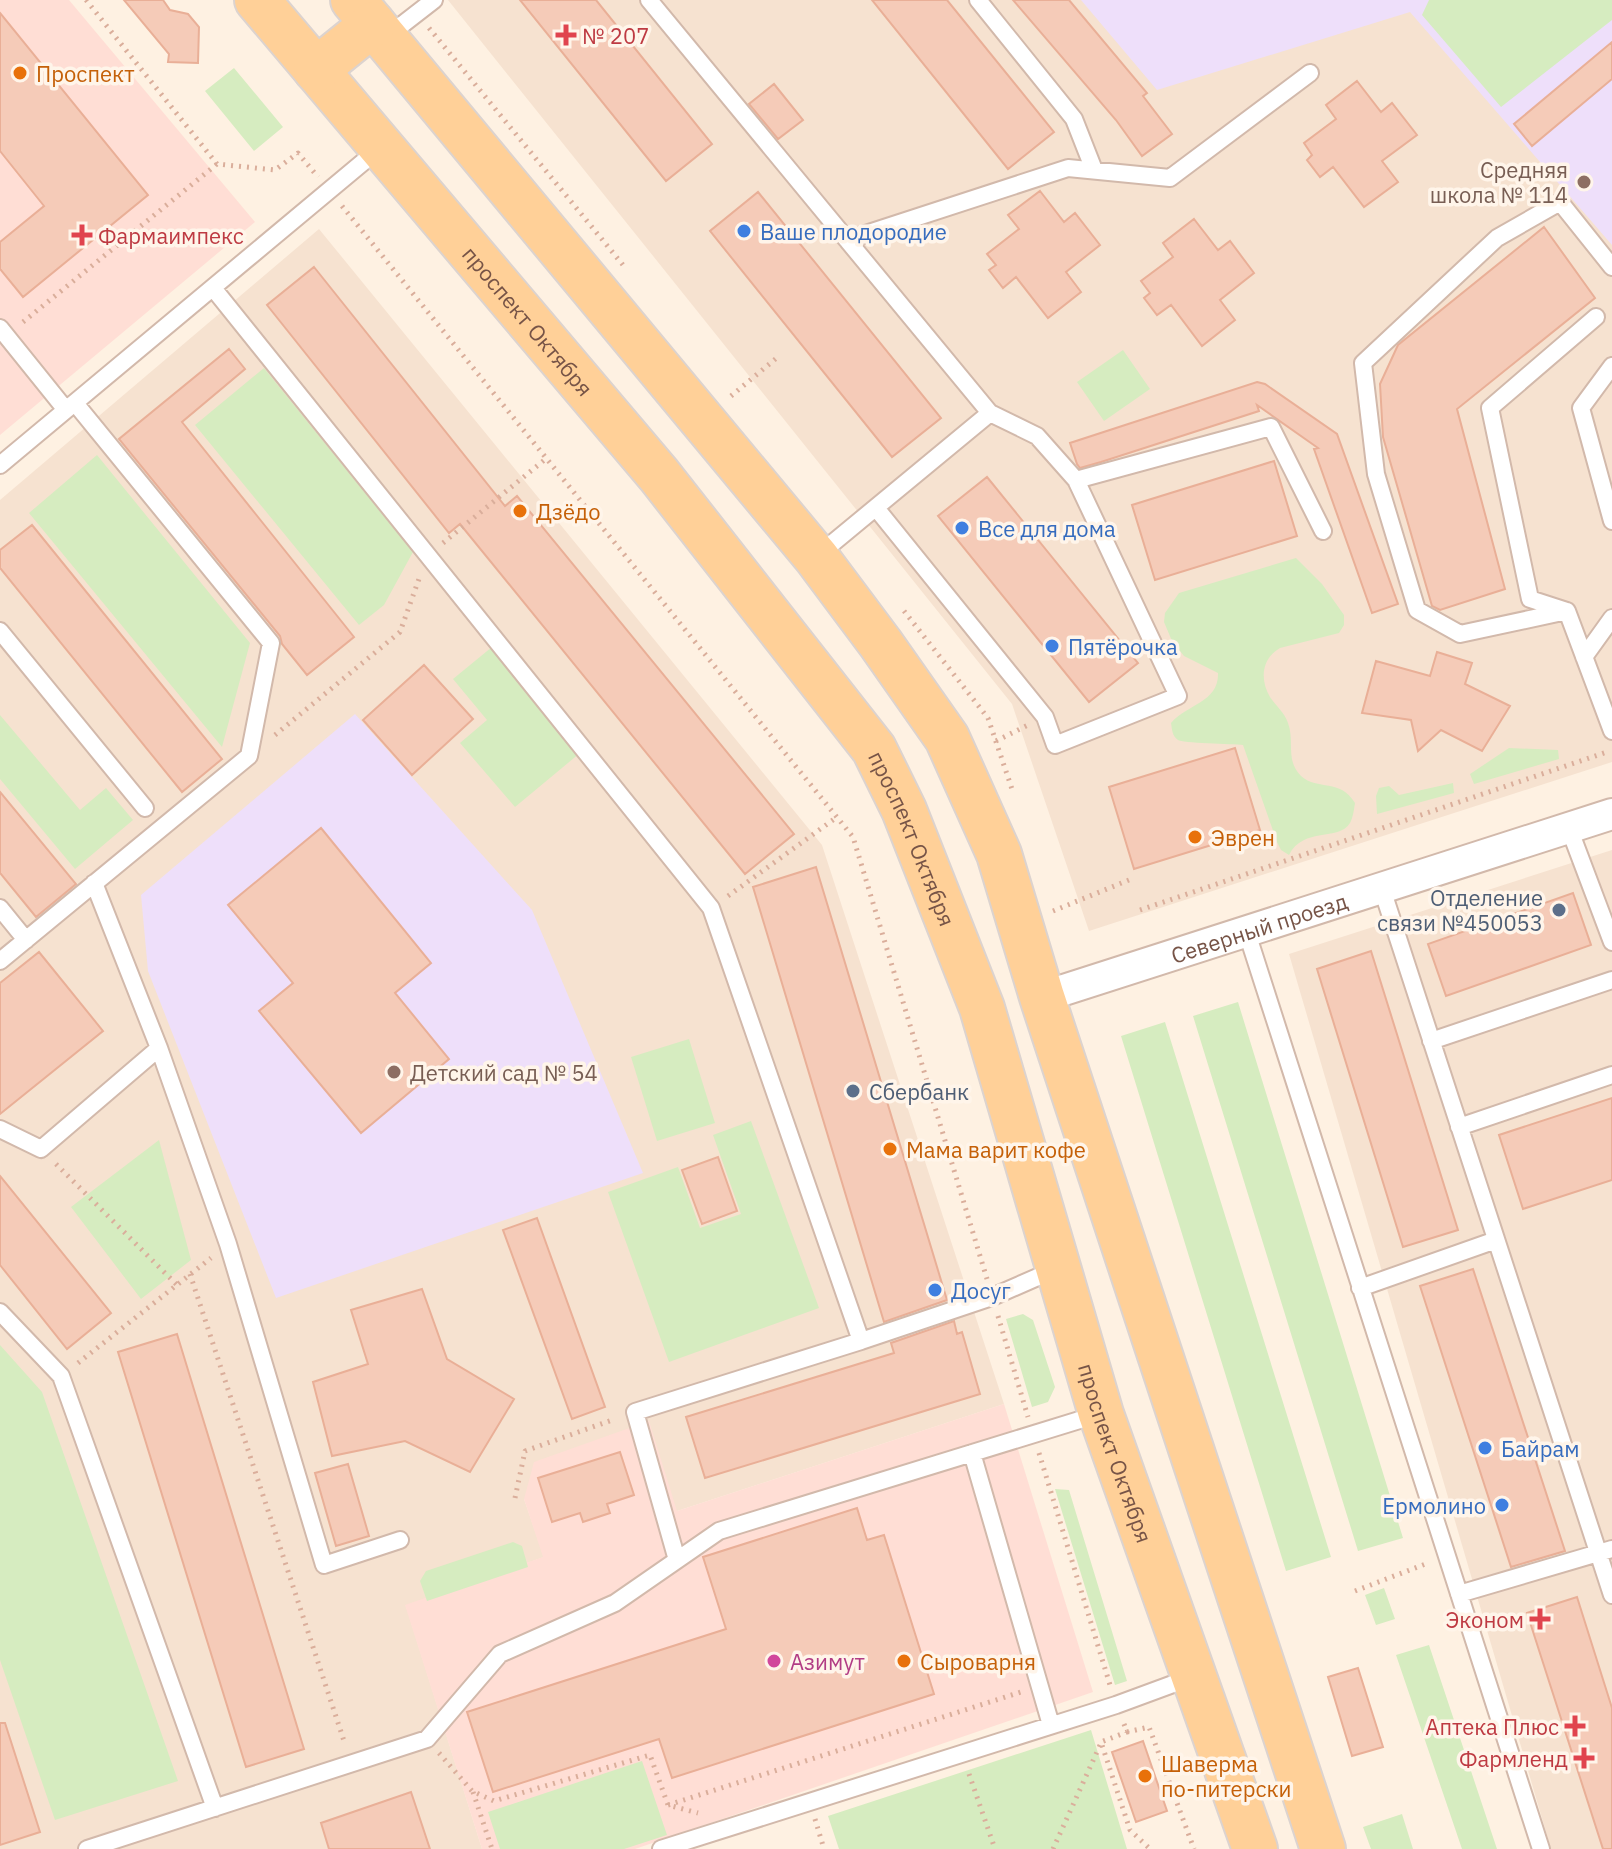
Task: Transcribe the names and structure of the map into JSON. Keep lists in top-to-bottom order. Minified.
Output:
{"streets":{"main road":["проспект Октября"],"street":["Северный проезд"]},"places":{"health":["№ 207","Фармаимпекс","Эконом","Аптека Плюс","Фармленд"],"other":["Проспект","Средняя школа № 114","Ваше плодородие","Дзёдо","Все для дома","Пятёрочка","Эврен","Отделение связи №450053","Детский сад № 54","Сбербанк","Мама варит кофе","Досуг","Байрам","Ермолино","Азимут","Сыроварня","Шаверма по-питерски"]}}
